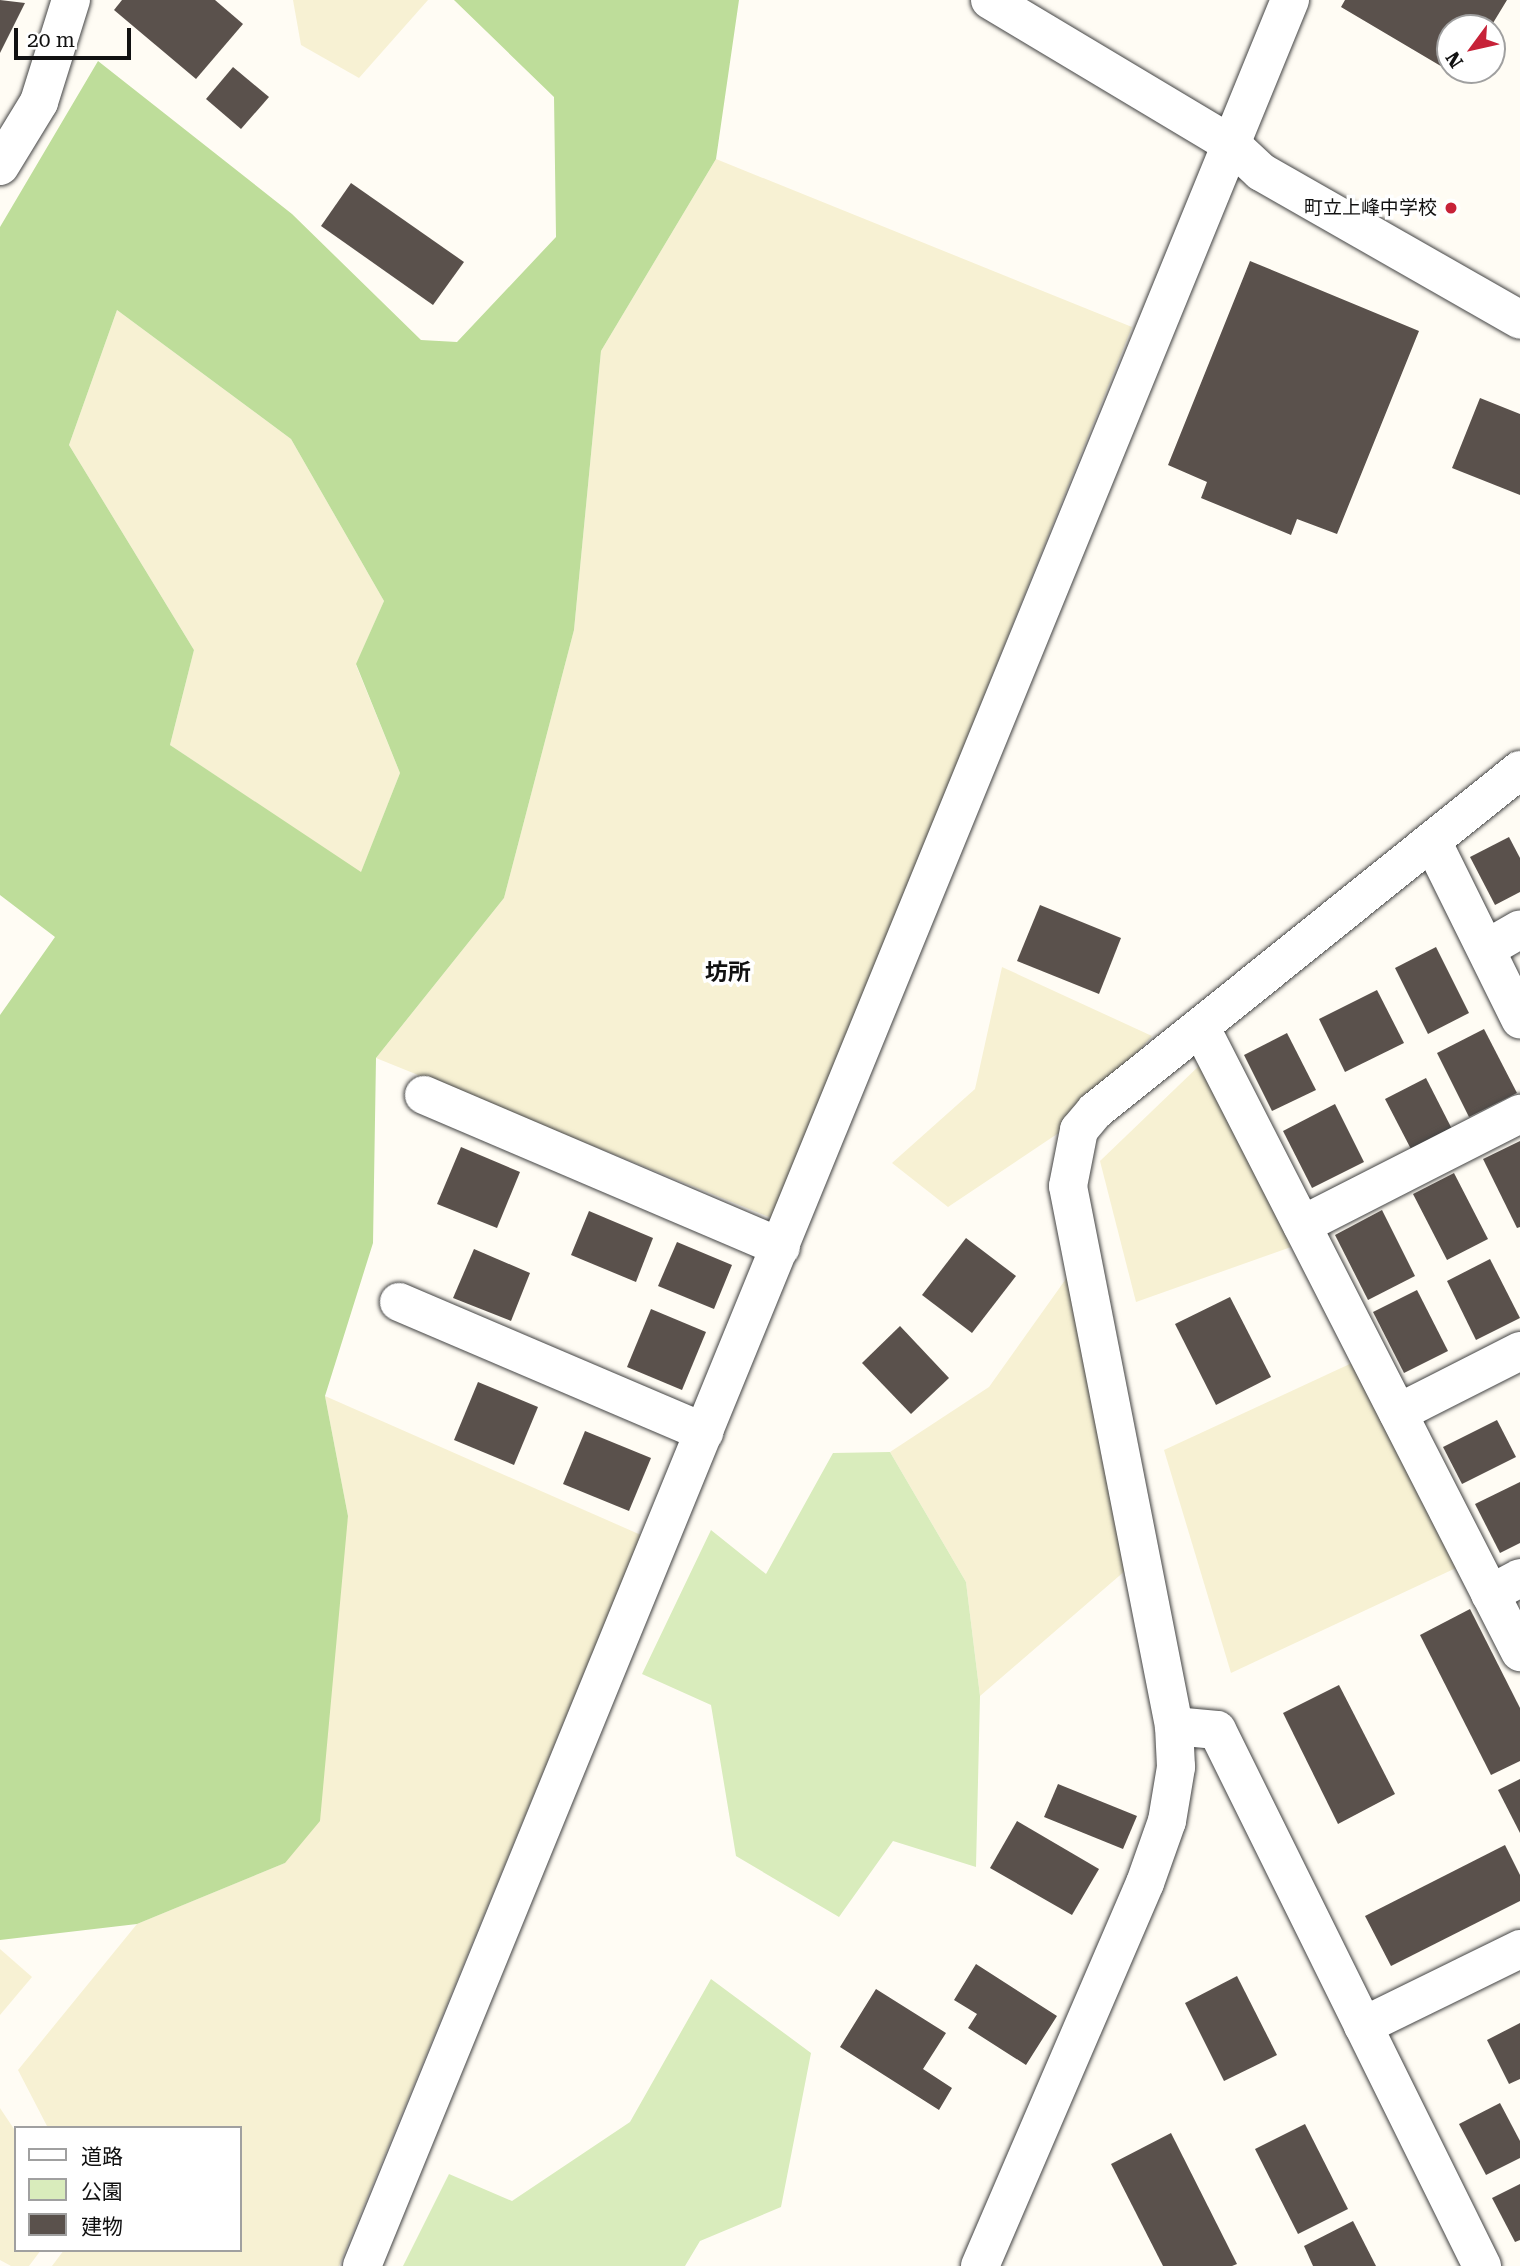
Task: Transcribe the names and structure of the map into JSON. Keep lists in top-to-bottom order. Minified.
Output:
{"districts":["坊所"],"places":["町立上峰中学校"],"legend":["道路","公園","建物"],"scale_bar":"20 m","north":"bottom left"}
